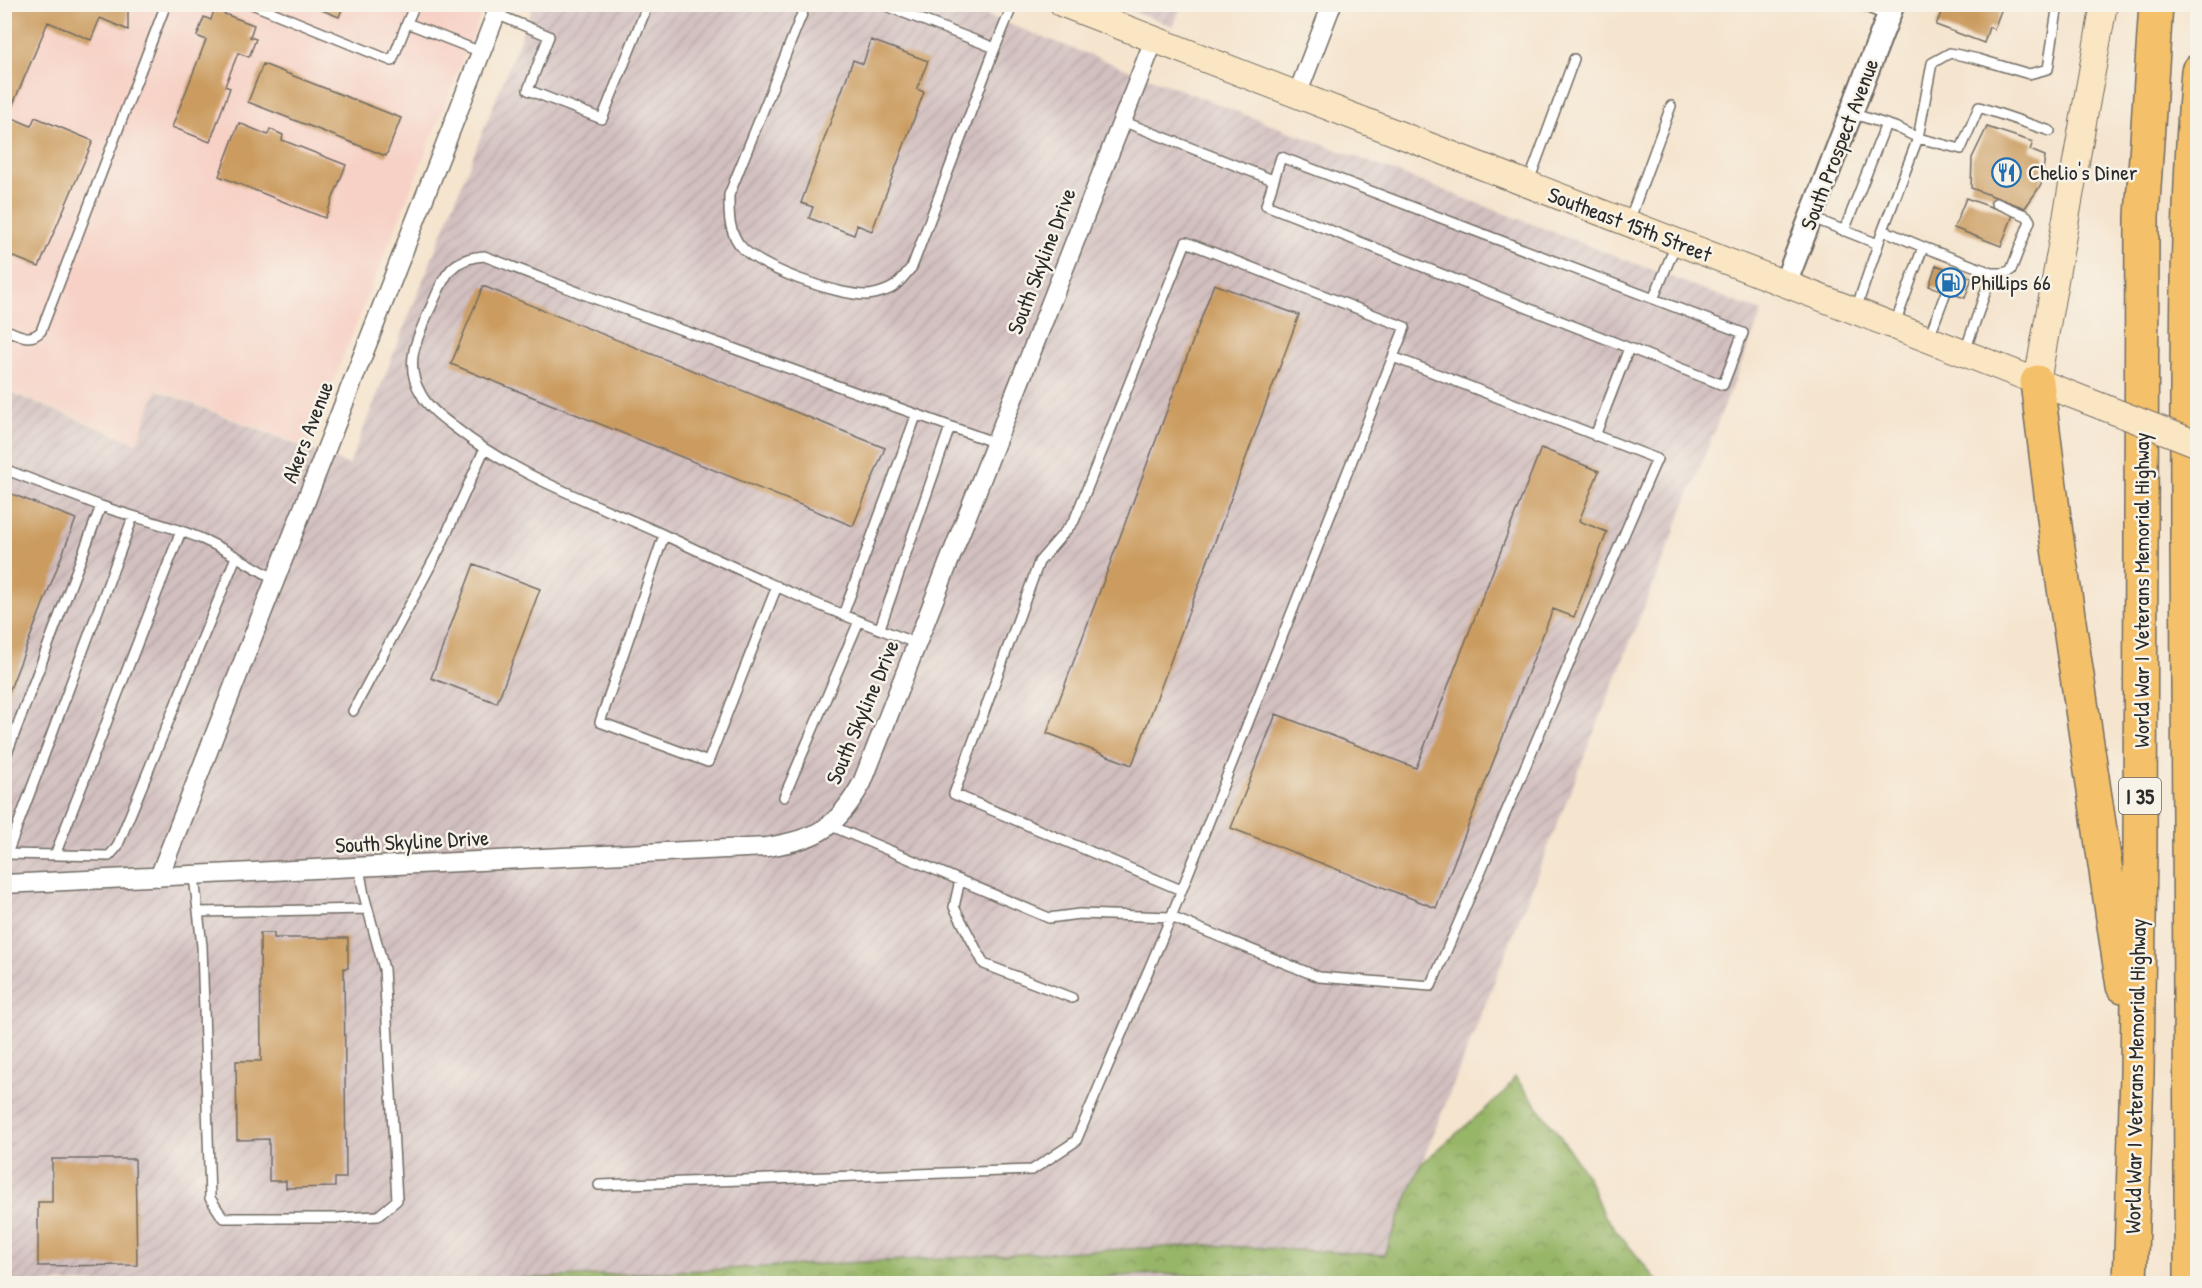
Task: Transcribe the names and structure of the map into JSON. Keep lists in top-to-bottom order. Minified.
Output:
{"streets":{"highway":["World War I Veterans Memorial Highway","I 35"],"main road":["Southeast 15th Street"],"street":["South Prospect Avenue","South Skyline Drive","Akers Avenue"]},"crossings":[["South Prospect Avenue","Southeast 15th Street"],["Southeast 15th Street","South Skyline Drive"],["South Skyline Drive","Akers Avenue"]],"places":{"restaurant":["Chelio's Diner"],"fuel station":["Phillips 66"]}}
